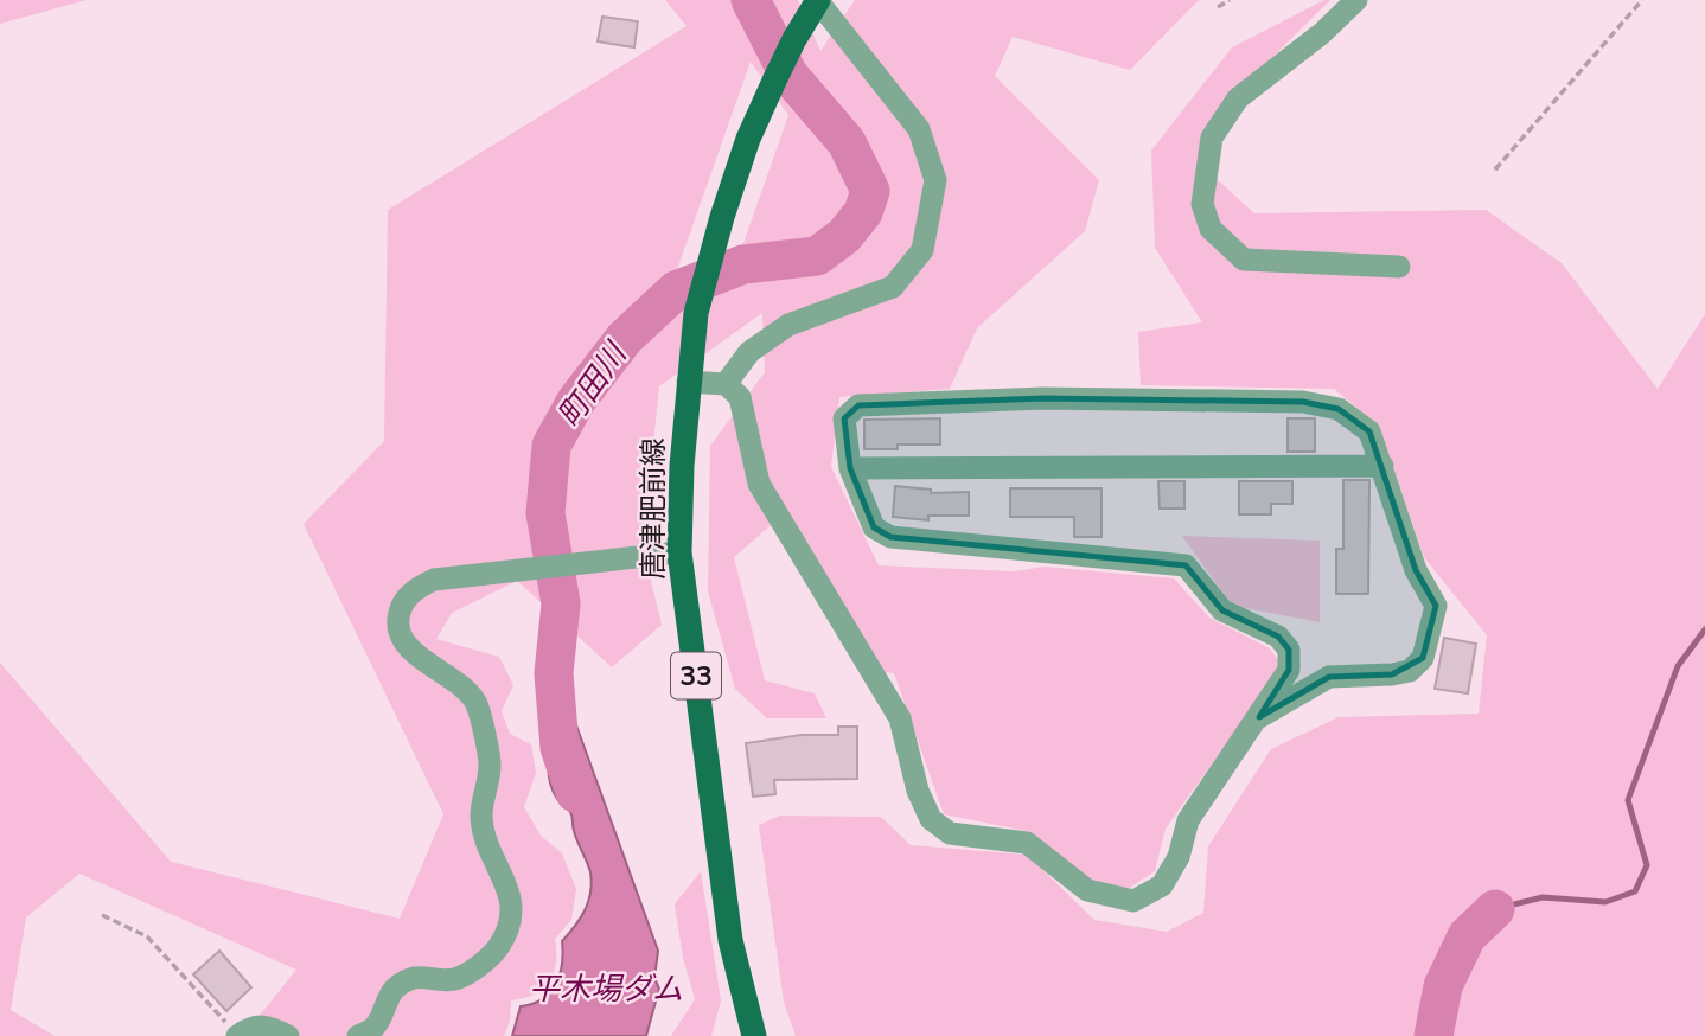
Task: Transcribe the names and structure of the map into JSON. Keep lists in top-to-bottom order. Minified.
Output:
{"streets":{"main road":["唐津肥前線","33"]},"water":["町田川","平木場ダム"]}
